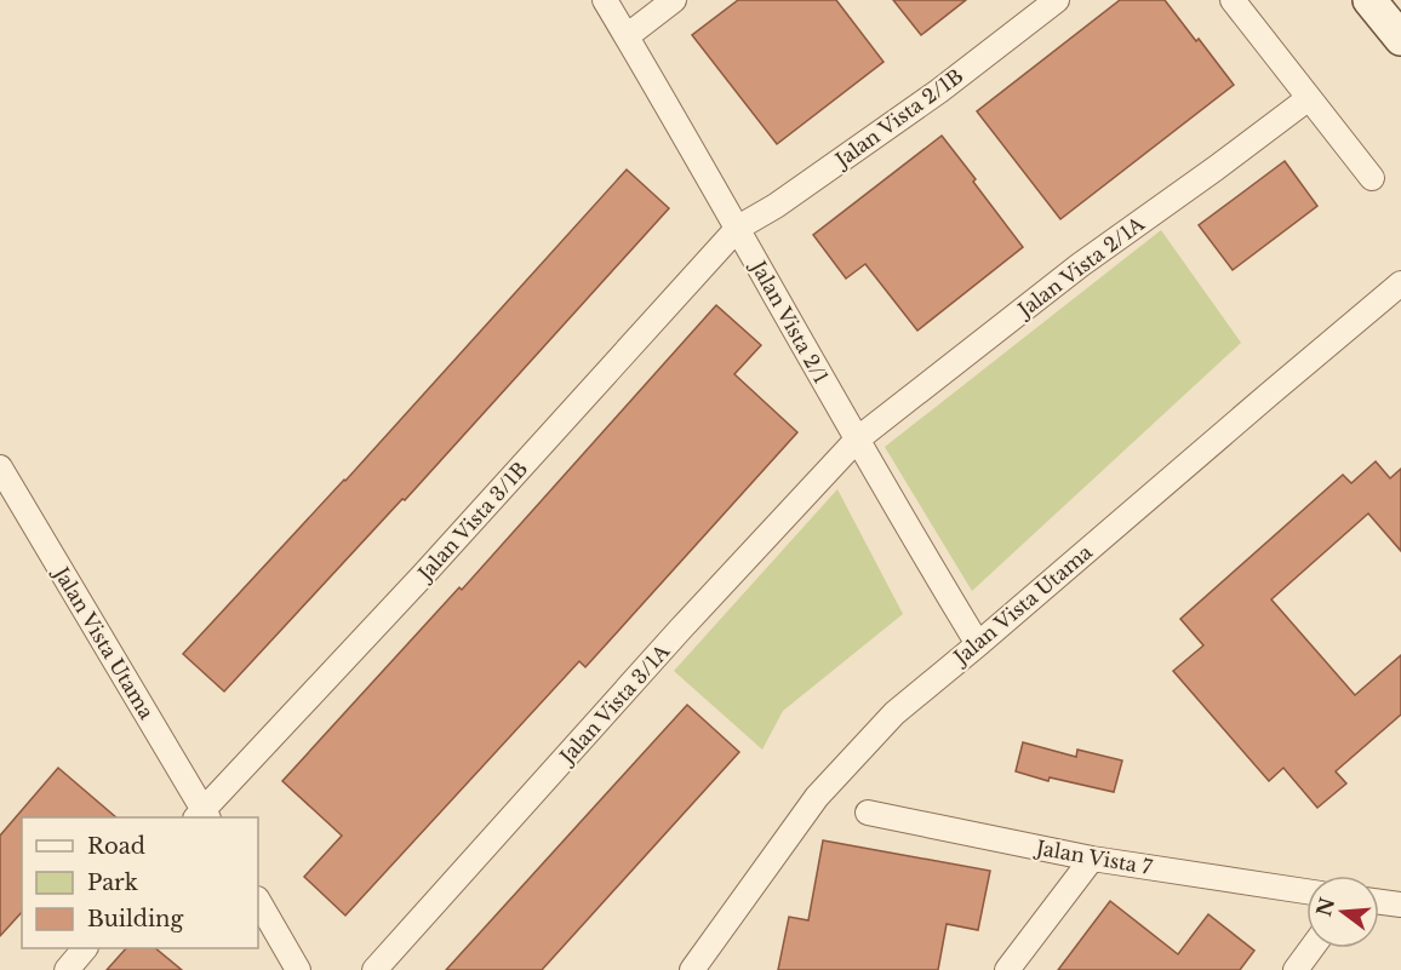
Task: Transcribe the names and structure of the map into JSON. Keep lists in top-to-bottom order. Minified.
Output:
{"streets":{"street":["Jalan Vista 2/1B","Jalan Vista 2/1A","Jalan Vista 2/1","Jalan Vista 3/1B","Jalan Vista Utama","Jalan Vista 3/1A","Jalan Vista 7"]},"crossings":[["Jalan Vista 2/1B","Jalan Vista 2/1"],["Jalan Vista 2/1B","Jalan Vista 3/1B"],["Jalan Vista 2/1A","Jalan Vista 2/1"],["Jalan Vista 2/1A","Jalan Vista 3/1A"],["Jalan Vista 2/1","Jalan Vista 3/1B"],["Jalan Vista 2/1","Jalan Vista Utama"],["Jalan Vista 2/1","Jalan Vista 3/1A"],["Jalan Vista 3/1B","Jalan Vista Utama"]],"legend":["Road","Park","Building"],"north":"left"}
